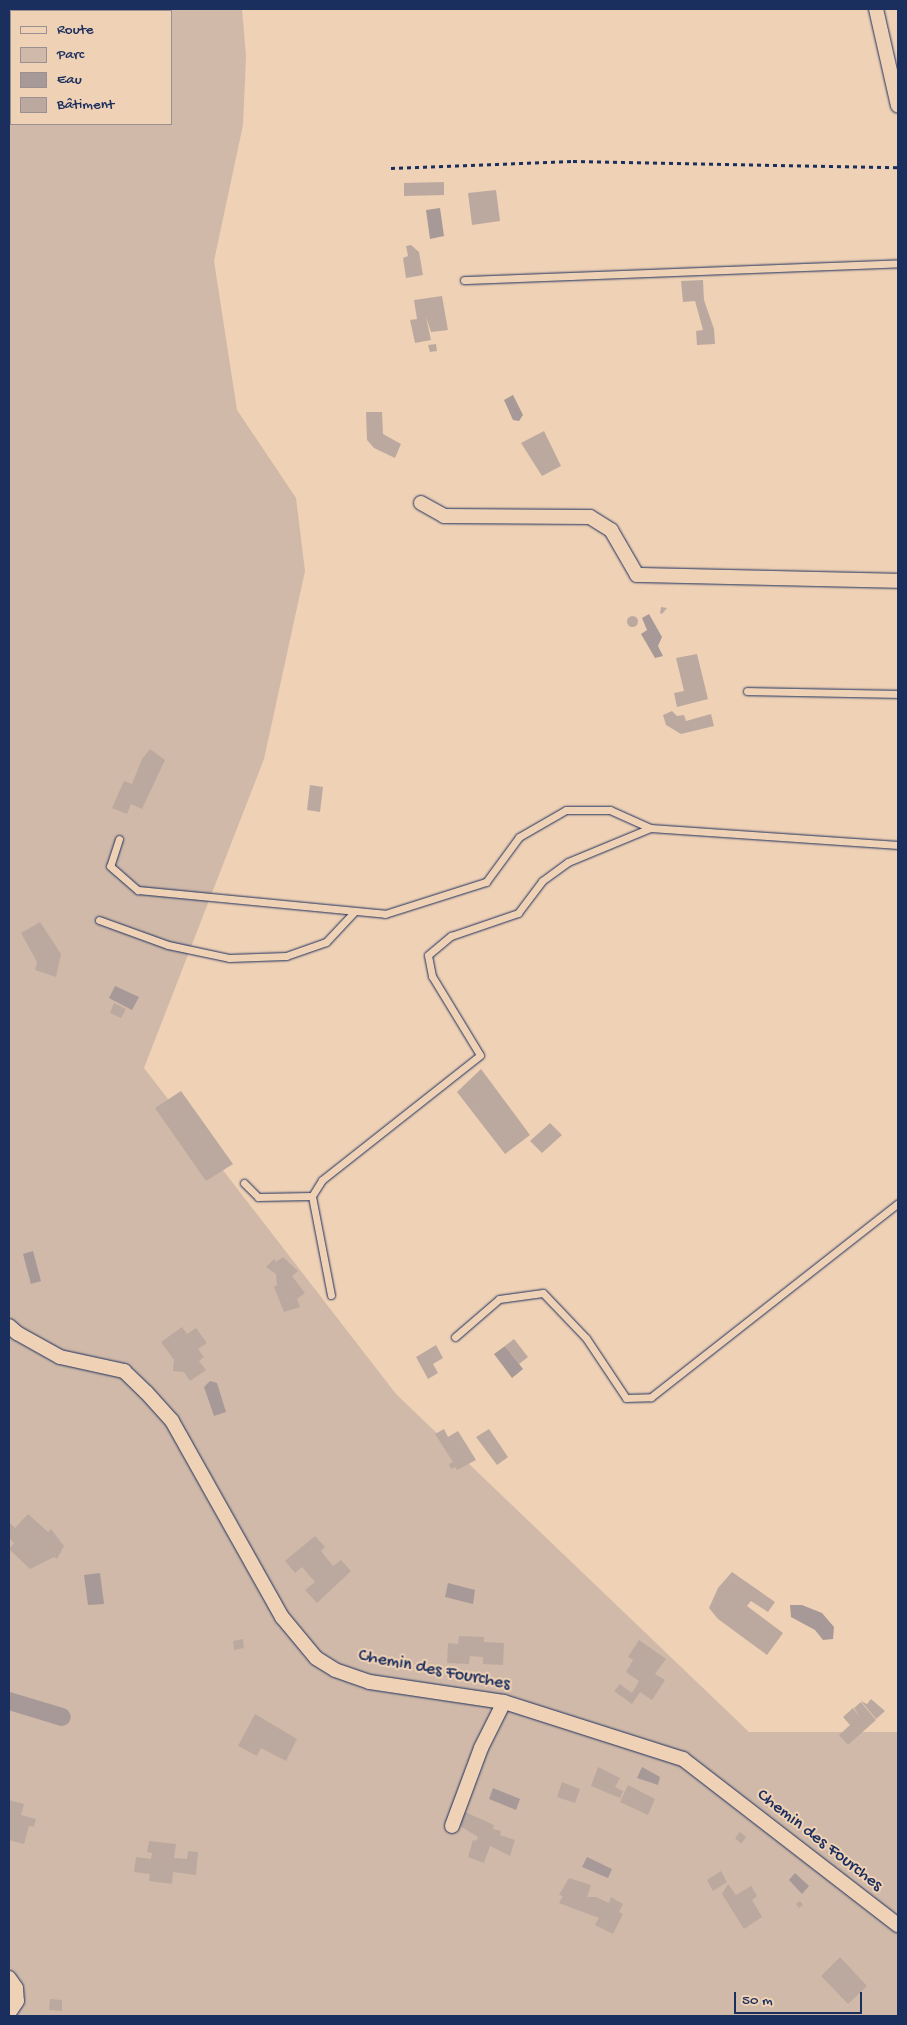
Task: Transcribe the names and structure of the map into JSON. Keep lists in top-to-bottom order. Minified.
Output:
{"streets":{"street":["Chemin des Fourches"]},"legend":["Route","Parc","Eau","Bâtiment"],"scale_bar":"50 m"}
